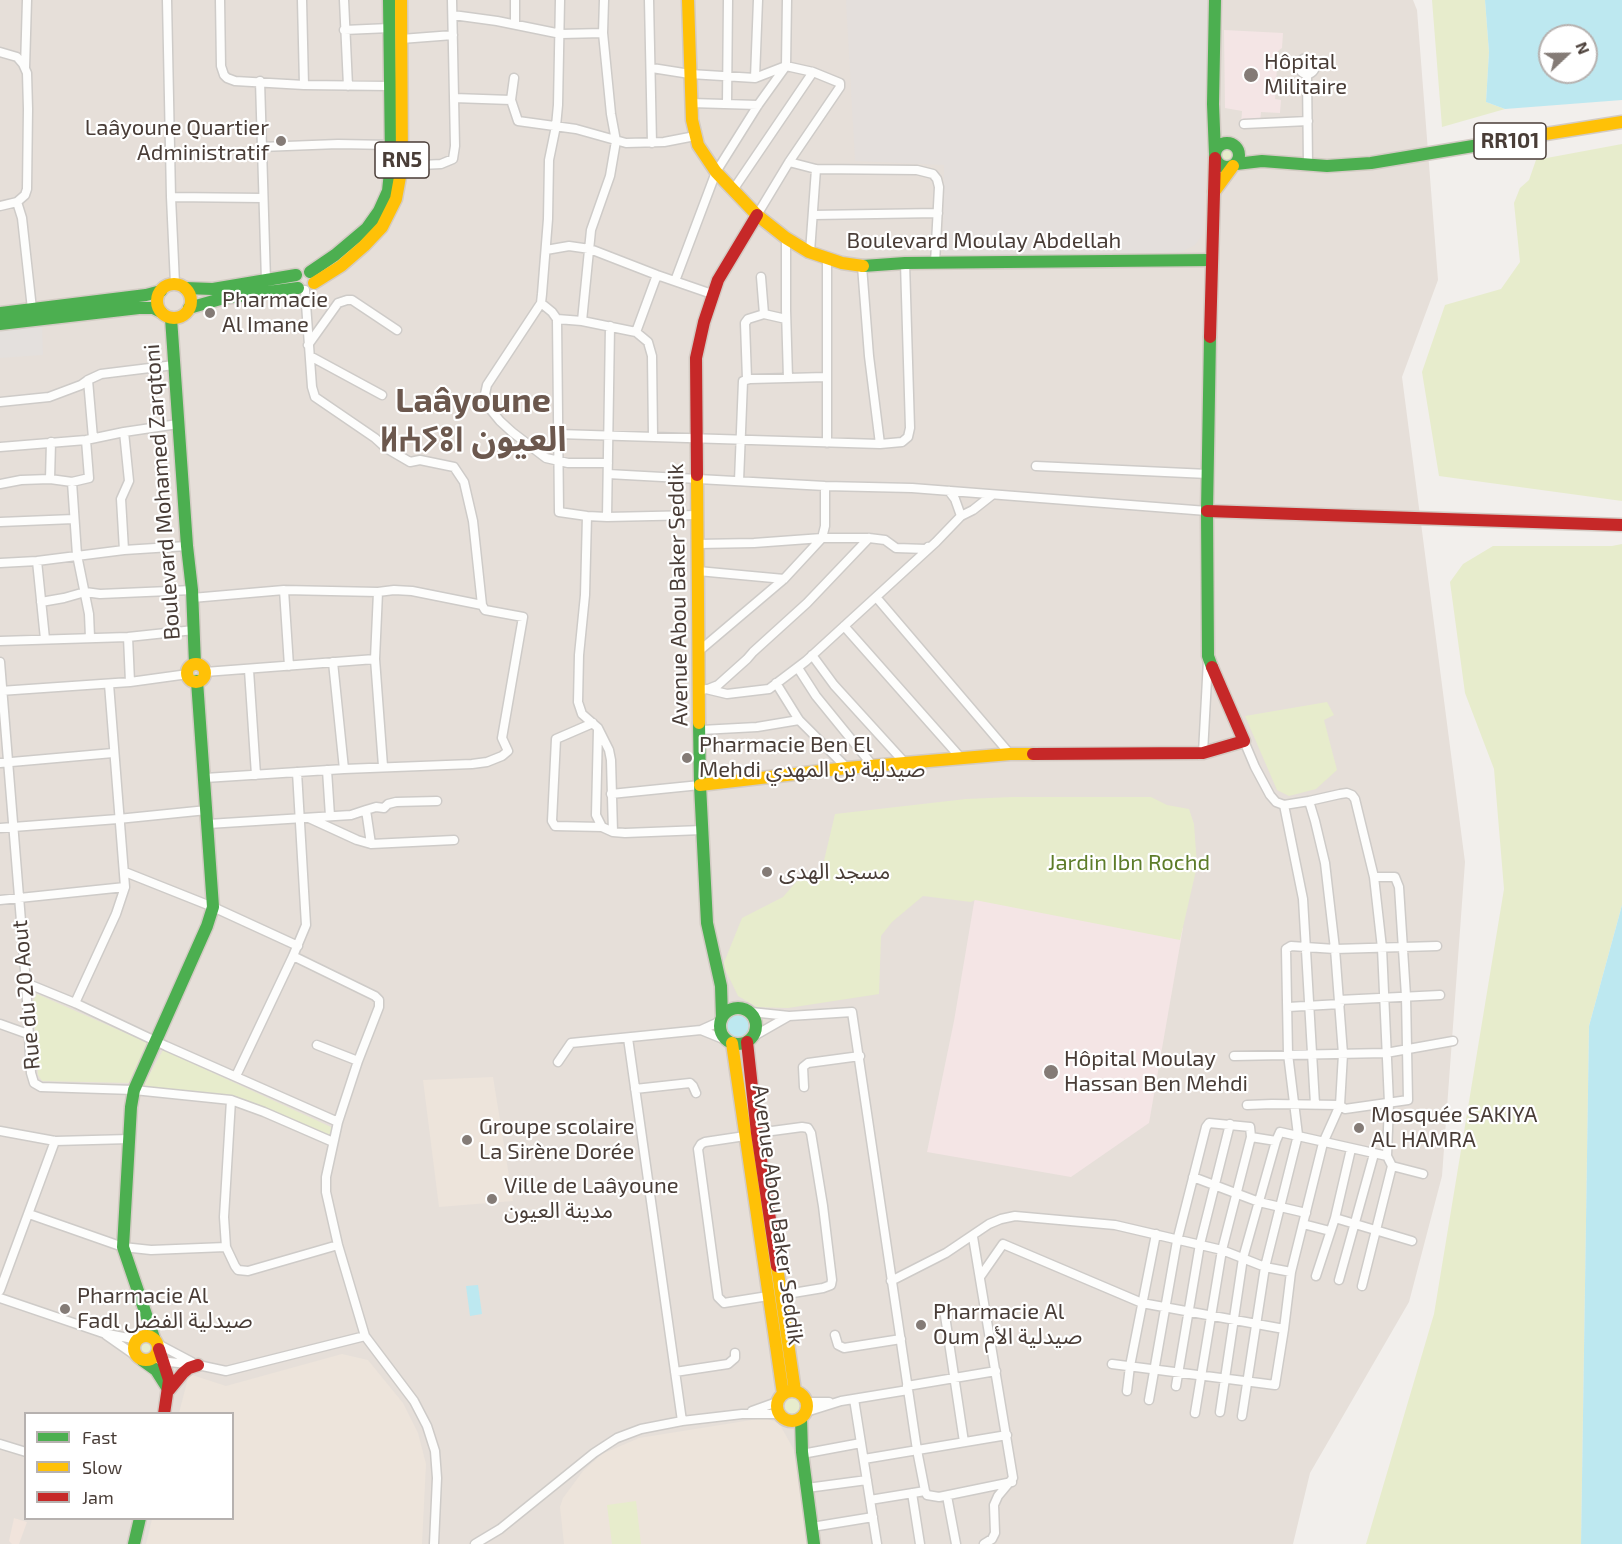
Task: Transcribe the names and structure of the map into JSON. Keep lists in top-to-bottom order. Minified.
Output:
{"streets":{"main road":["RR101","RN5","Boulevard Moulay Abdellah","Boulevard Mohamed Zarqtoni","Avenue Abou Baker Seddik"],"street":["Rue du 20 Aout"]},"crossings":[["RN5","Boulevard Mohamed Zarqtoni"],["Boulevard Moulay Abdellah","Avenue Abou Baker Seddik"],["Boulevard Mohamed Zarqtoni","Rue du 20 Aout"]],"districts":["Laâyoune ⵍⵄⵢⵓⵏ العيون"],"parks":["Jardin Ibn Rochd"],"places":["Hôpital Militaire","Laâyoune Quartier Administratif","Pharmacie Al Imane","Pharmacie Ben El Mehdi صيدلية بن المهدي","مسجد الهدى","Hôpital Moulay Hassan Ben Mehdi","Mosquée SAKIYA AL HAMRA","Groupe scolaire La Sirène Dorée","Ville de Laâyoune مدينة العيون","Pharmacie Al Fadl صيدلية الفضل","Pharmacie Al Oum صيدلية الأم"],"legend":["Fast","Slow","Jam"],"north":"right"}
